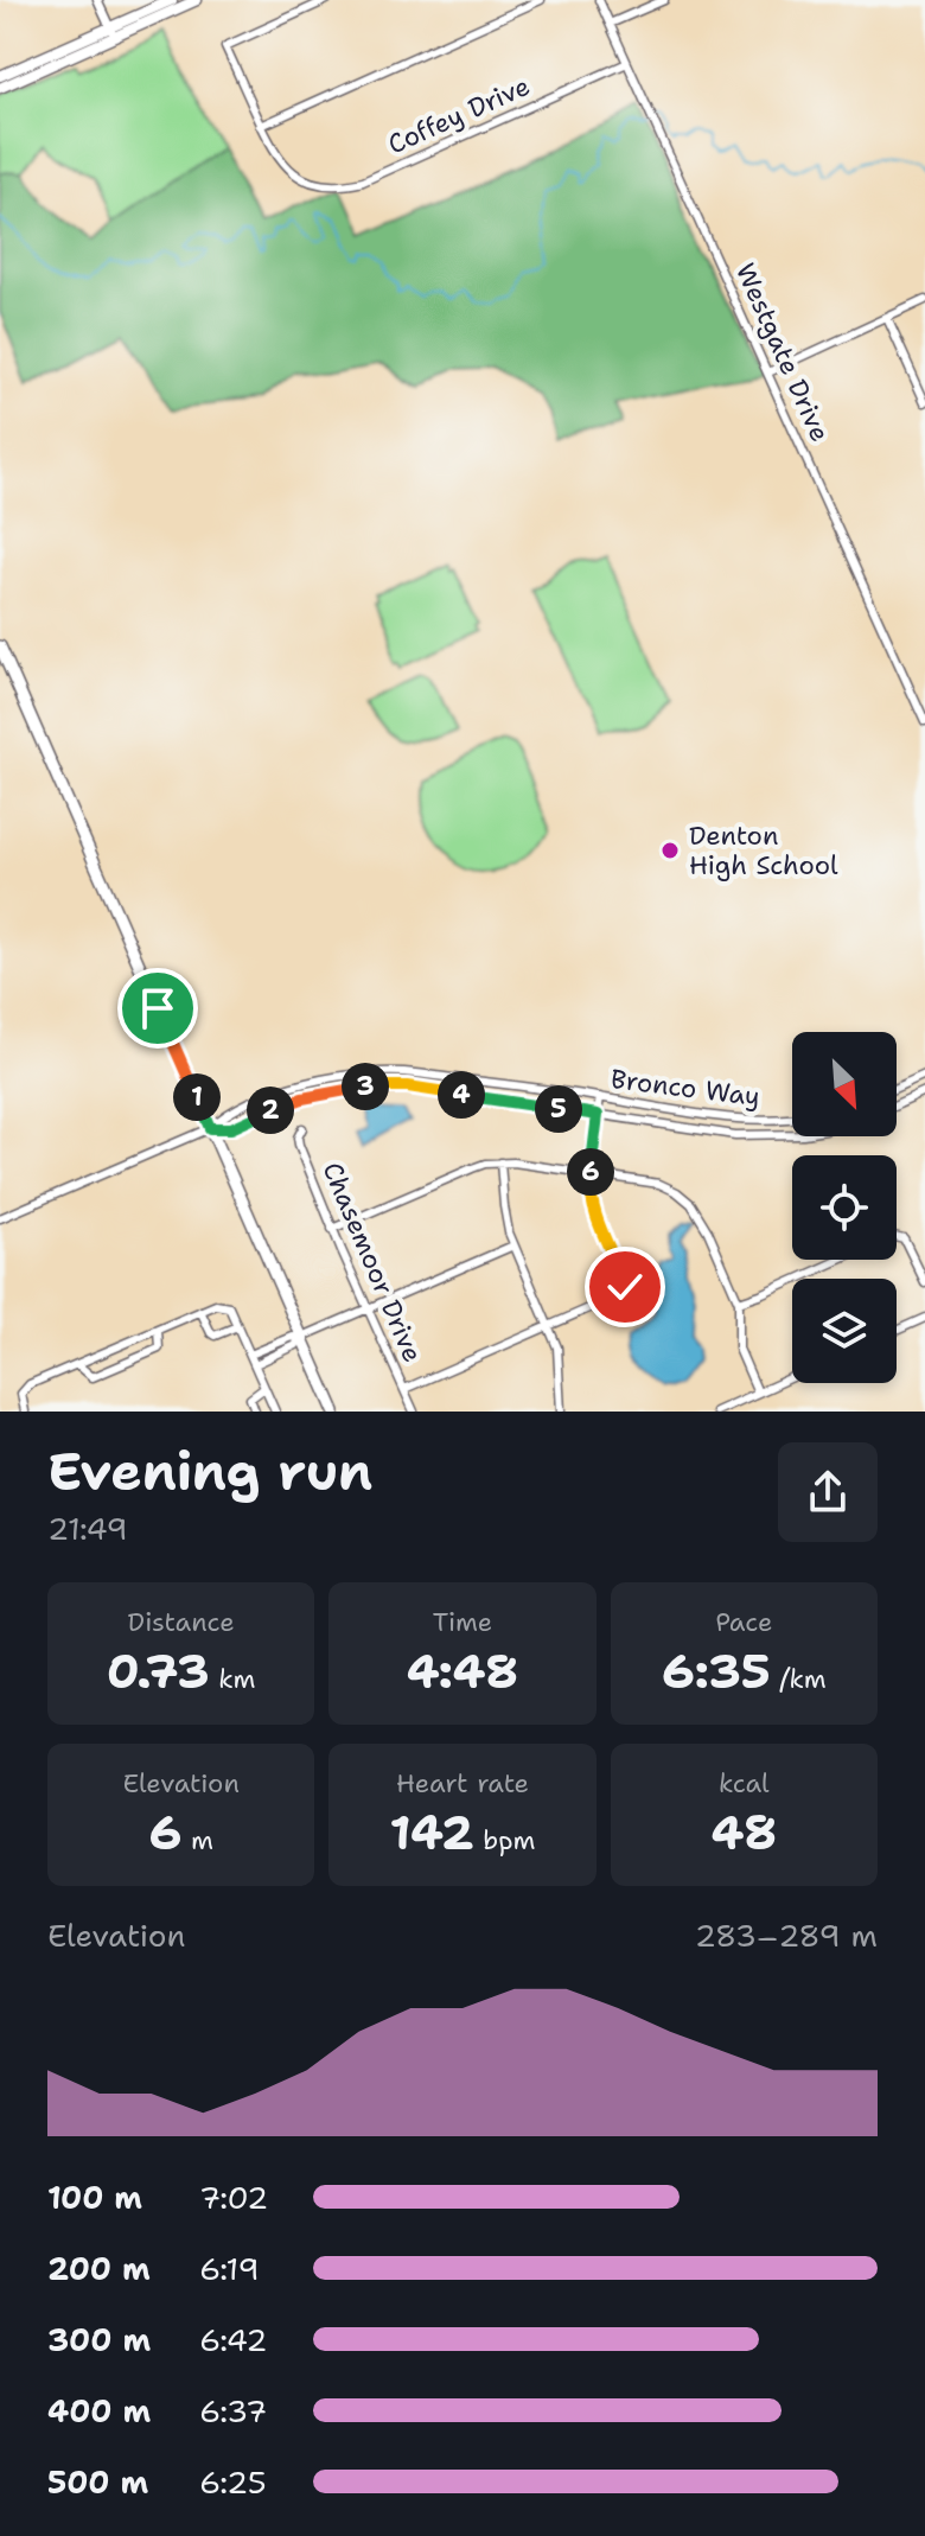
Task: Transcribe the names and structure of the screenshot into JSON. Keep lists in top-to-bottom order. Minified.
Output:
{"streets":{"street":["Coffey Drive","Westgate Drive","Bronco Way","Chasemoor Drive"]},"crossings":[["Coffey Drive","Westgate Drive"]],"places":["Denton High School"],"north":"bottom right","page":{"pins":["3","4","1","5","2","6"],"heading":["Evening run","21:49"],"stats":[["Distance","0.73 km"],["Time","4:48"],["Pace","6:35 /km"],["Elevation","6 m"],["Heart rate","142 bpm"],["kcal","48"]],"chart":["Elevation","283–289 m"],"list":[{"name":"100 m","note":"7:02"},{"name":"200 m","note":"6:19"},{"name":"300 m","note":"6:42"},{"name":"400 m","note":"6:37"},{"name":"500 m","note":"6:25"}]}}
